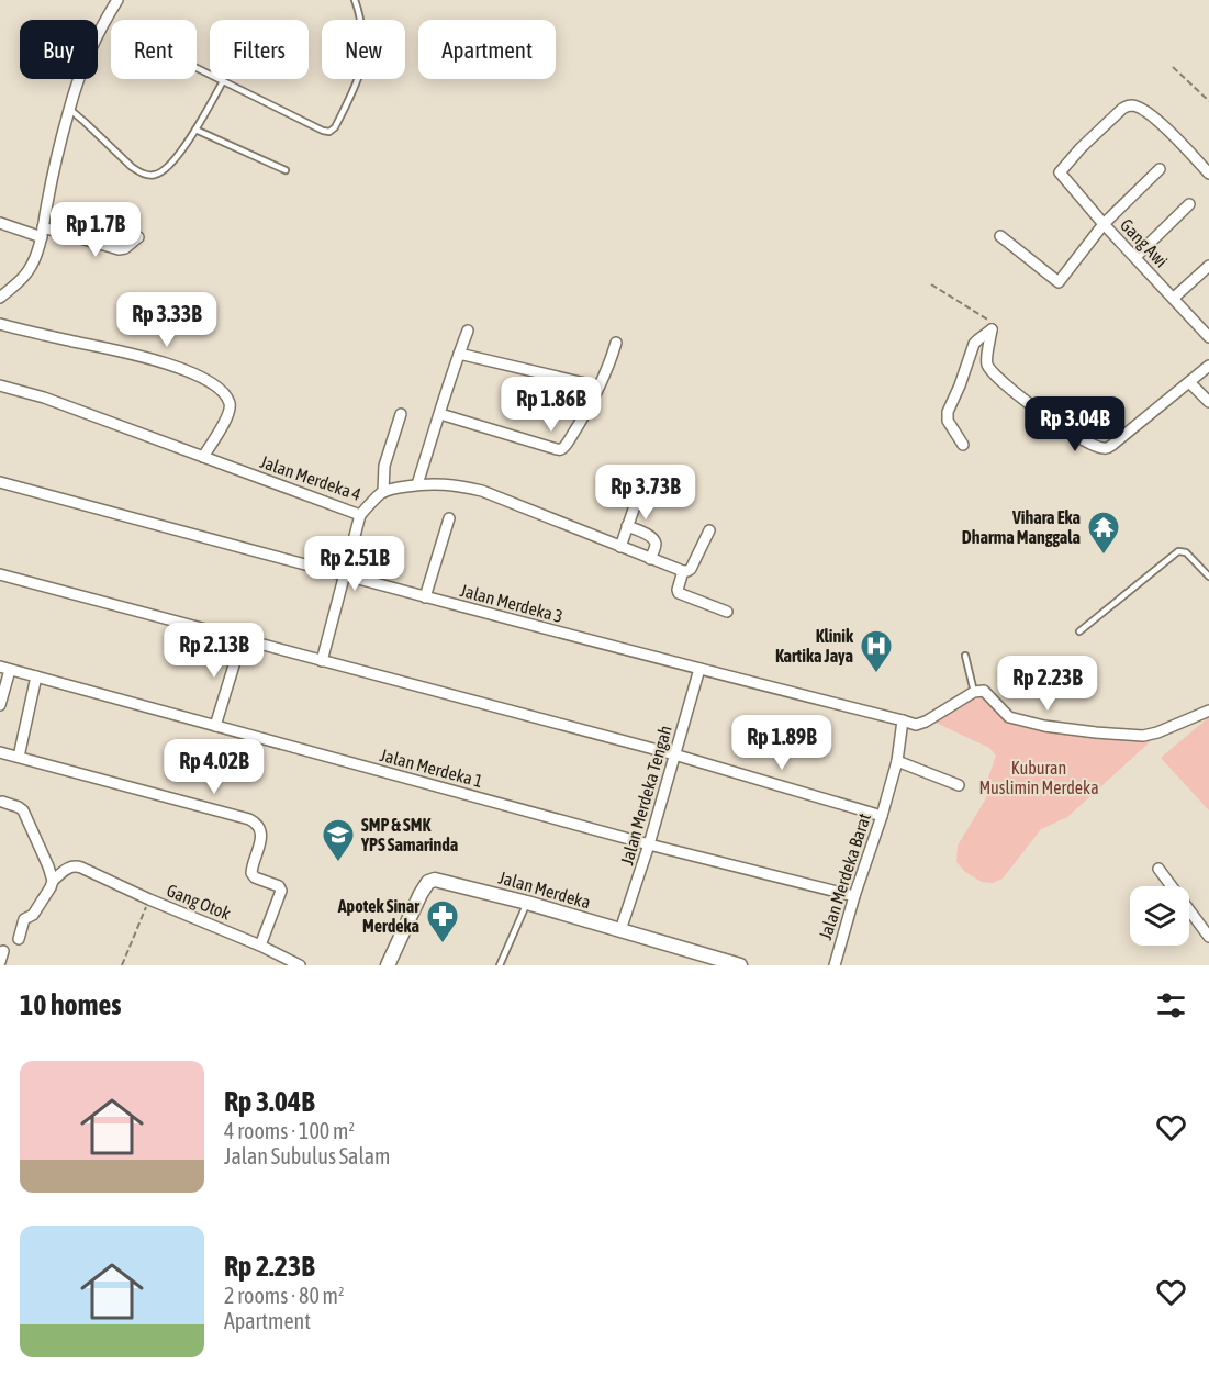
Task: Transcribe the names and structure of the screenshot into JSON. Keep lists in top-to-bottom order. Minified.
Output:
{"streets":{"street":["Gang Awi","Jalan Merdeka 4","Jalan Merdeka 3","Jalan Merdeka 1","Jalan Merdeka Tengah","Jalan Merdeka Barat","Jalan Merdeka","Gang Otok"]},"crossings":[["Jalan Merdeka 3","Jalan Merdeka Tengah"],["Jalan Merdeka 3","Jalan Merdeka Barat"],["Jalan Merdeka 1","Jalan Merdeka Tengah"],["Jalan Merdeka 1","Jalan Merdeka Barat"],["Jalan Merdeka Tengah","Jalan Merdeka"]],"parks":["Kuburan Muslimin Merdeka"],"places":{"temple":["Vihara Eka Dharma Manggala"],"hospital":["Klinik Kartika Jaya"],"school or university":["SMP & SMK YPS Samarinda"],"pharmacy":["Apotek Sinar Merdeka"]},"page":{"chip":["Buy","Rent","Filters","New","Apartment"],"price":["Rp 1.7B","Rp 3.33B","Rp 1.86B","Rp 3.04B","Rp 3.73B","Rp 2.51B","Rp 2.13B","Rp 2.23B","Rp 1.89B","Rp 4.02B"],"heading":"10 homes","list":[{"name":"Rp 3.04B","note":"4 rooms · 100 m² · Jalan Subulus Salam"},{"name":"Rp 2.23B","note":"2 rooms · 80 m² · Apartment"}]}}
